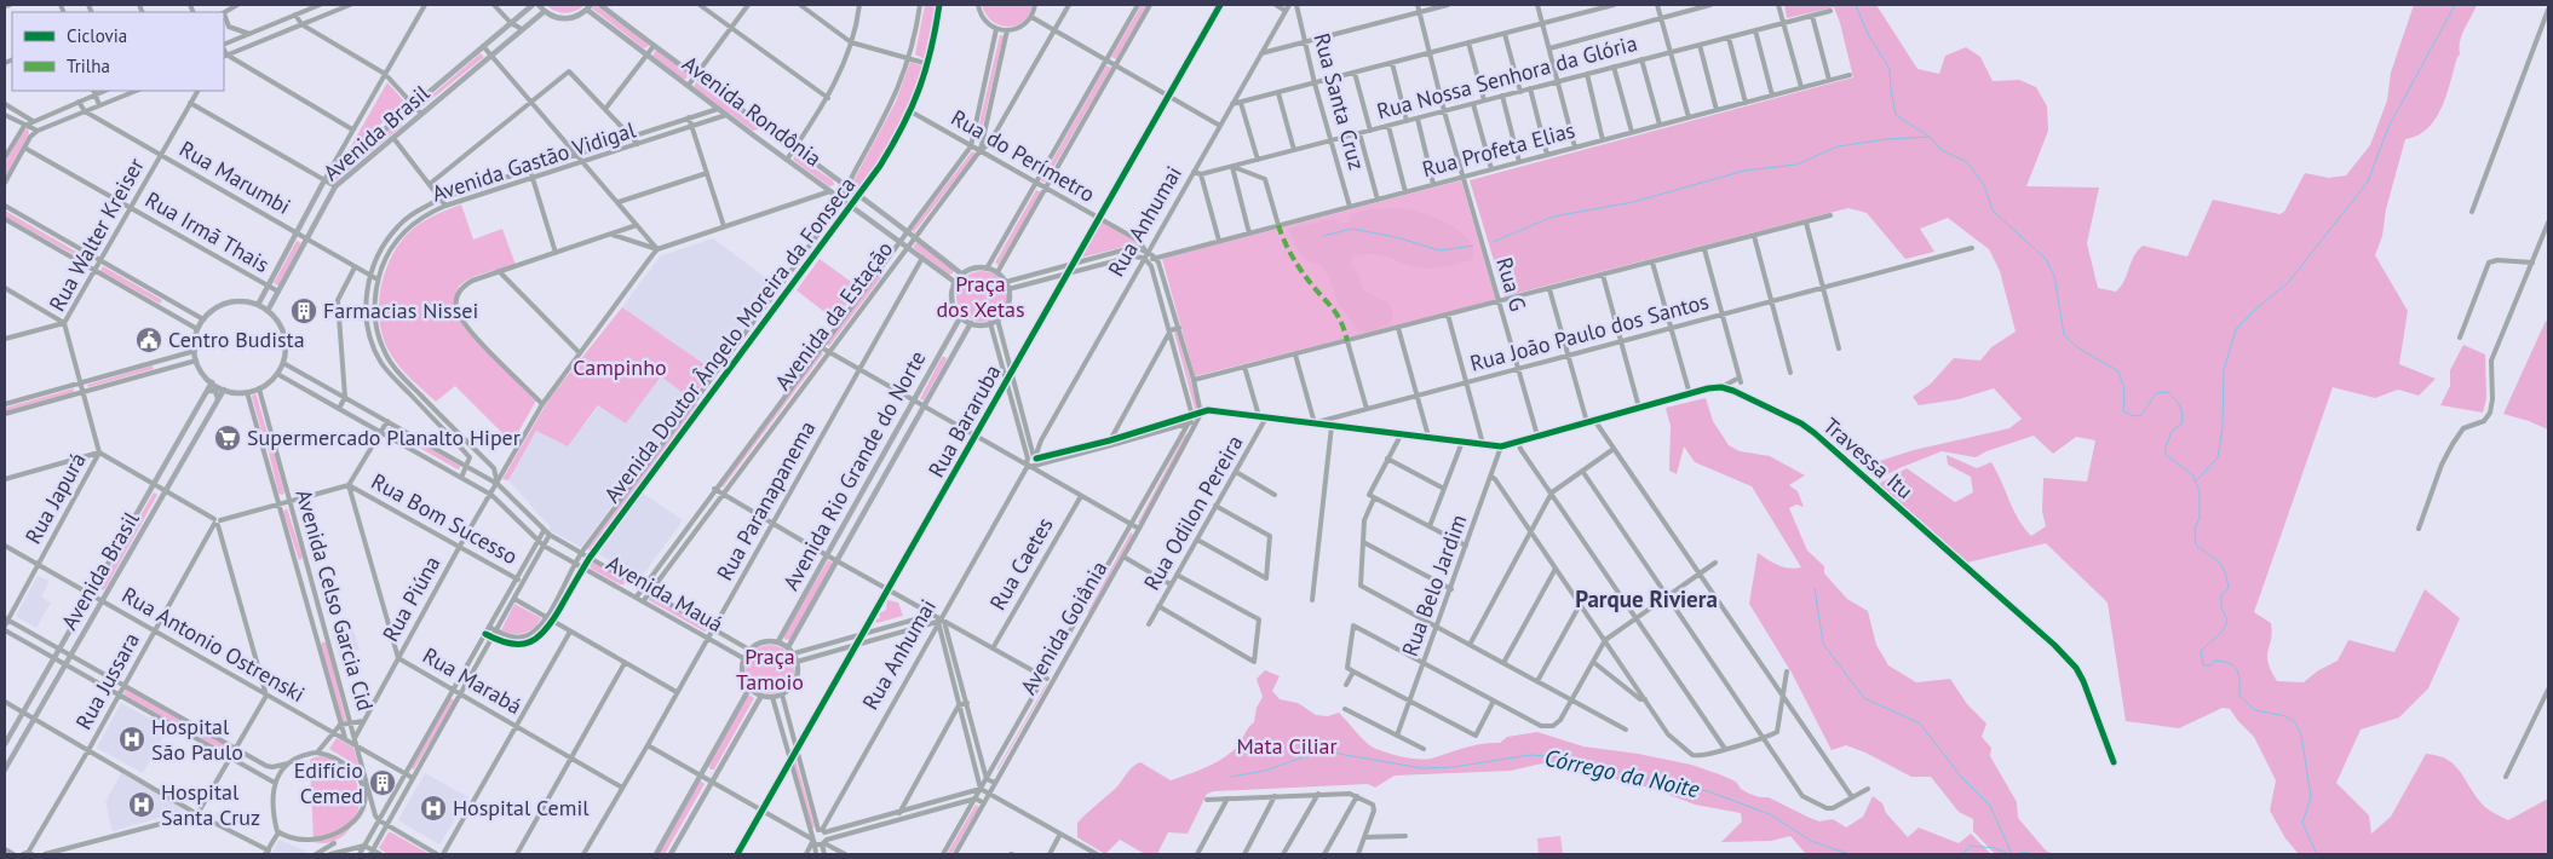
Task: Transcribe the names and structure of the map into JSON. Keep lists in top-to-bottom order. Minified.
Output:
{"streets":{"main road":["Avenida Rondônia","Avenida Brasil","Avenida Rio Grande do Norte"],"street":["Rua Nossa Senhora da Glória","Rua Santa Cruz","Rua Profeta Elias","Rua do Perímetro","Avenida Gastão Vidigal","Rua Marumbi","Rua Anhumai","Rua Irmã Thais","Rua Walter Kreiser","Rua G","Avenida da Estação","Rua João Paulo dos Santos","Avenida Doutor Ângelo Moreira da Fonseca","Rua Bararuba","Travessa Itu","Rua Japurá","Rua Paranapanema","Rua Odilon Pereira","Rua Bom Sucesso","Rua Caetes","Rua Belo Jardim","Avenida Mauá","Rua Piúna","Avenida Celso Garcia Cid","Avenida Goiânia","Rua Antonio Ostrenski","Rua Jussara","Rua Marabá"]},"crossings":[["Rua Nossa Senhora da Glória","Rua Santa Cruz"],["Rua Nossa Senhora da Glória","Rua G"],["Rua Santa Cruz","Rua Profeta Elias"],["Avenida Rondônia","Avenida Gastão Vidigal"],["Avenida Rondônia","Avenida da Estação"],["Avenida Rondônia","Avenida Doutor Ângelo Moreira da Fonseca"],["Avenida Rondônia","Avenida Rio Grande do Norte"],["Avenida Rondônia","Rua Paranapanema"],["Avenida Brasil","Rua Marumbi"],["Avenida Brasil","Rua Irmã Thais"],["Avenida Brasil","Avenida Mauá"],["Avenida Brasil","Avenida Celso Garcia Cid"],["Avenida Brasil","Rua Antonio Ostrenski"],["Rua Profeta Elias","Rua do Perímetro"],["Rua Profeta Elias","Rua Anhumai"],["Rua Profeta Elias","Rua G"],["Rua do Perímetro","Rua Anhumai"],["Rua do Perímetro","Avenida da Estação"],["Rua do Perímetro","Avenida Doutor Ângelo Moreira da Fonseca"],["Rua do Perímetro","Rua Bararuba"],["Avenida Gastão Vidigal","Rua Marumbi"],["Avenida Gastão Vidigal","Avenida Mauá"],["Avenida Gastão Vidigal","Rua Piúna"],["Rua Marumbi","Rua Walter Kreiser"],["Rua Irmã Thais","Rua Walter Kreiser"],["Rua Walter Kreiser","Rua Japurá"],["Rua G","Rua João Paulo dos Santos"],["Avenida da Estação","Avenida Mauá"],["Rua João Paulo dos Santos","Rua Odilon Pereira"],["Rua João Paulo dos Santos","Avenida Goiânia"],["Avenida Doutor Ângelo Moreira da Fonseca","Avenida Mauá"],["Avenida Rio Grande do Norte","Avenida Mauá"],["Rua Japurá","Rua Antonio Ostrenski"],["Rua Paranapanema","Avenida Mauá"],["Rua Paranapanema","Rua Marabá"],["Rua Bom Sucesso","Rua Piúna"],["Rua Bom Sucesso","Rua Marabá"],["Avenida Mauá","Rua Piúna"],["Avenida Mauá","Avenida Celso Garcia Cid"],["Rua Piúna","Avenida Celso Garcia Cid"],["Rua Piúna","Rua Marabá"],["Avenida Celso Garcia Cid","Rua Antonio Ostrenski"],["Rua Antonio Ostrenski","Rua Jussara"]],"districts":["Parque Riviera"],"water":["Córrego da Noite"],"parks":["Praça dos Xetas","Campinho","Praça Tamoio","Mata Ciliar"],"places":{"building":["Farmacias Nissei","Edifício Cemed"],"public building":["Centro Budista"],"supermarket":["Supermercado Planalto Hiper"],"hospital":["Hospital São Paulo","Hospital Santa Cruz","Hospital Cemil"]},"legend":["Ciclovia","Trilha"]}
